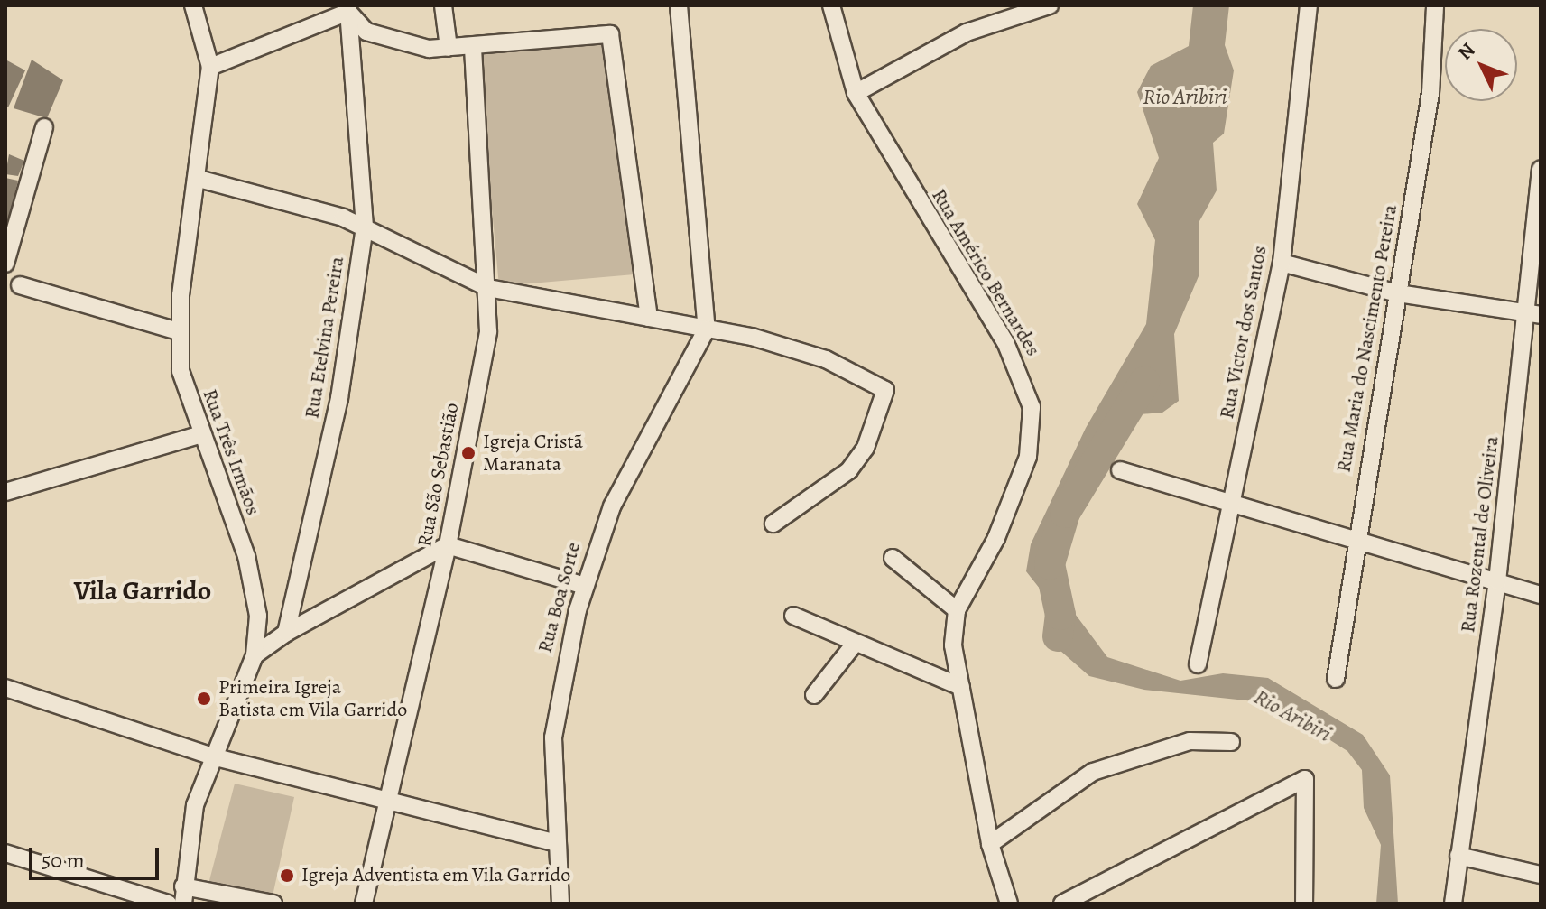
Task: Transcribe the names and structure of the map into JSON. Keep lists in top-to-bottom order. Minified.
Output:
{"streets":{"street":["Rua Américo Bernardes","Rua Victor dos Santos","Rua Etelvina Pereira","Rua Maria do Nascimento Pereira","Rua Três Irmãos","Rua São Sebastião","Rua Rozental de Oliveira","Rua Boa Sorte"]},"districts":["Vila Garrido"],"water":["Rio Aribiri"],"places":["Igreja Cristã Maranata","Primeira Igreja Batista em Vila Garrido","Igreja Adventista em Vila Garrido"],"scale_bar":"50 m","north":"top left"}
